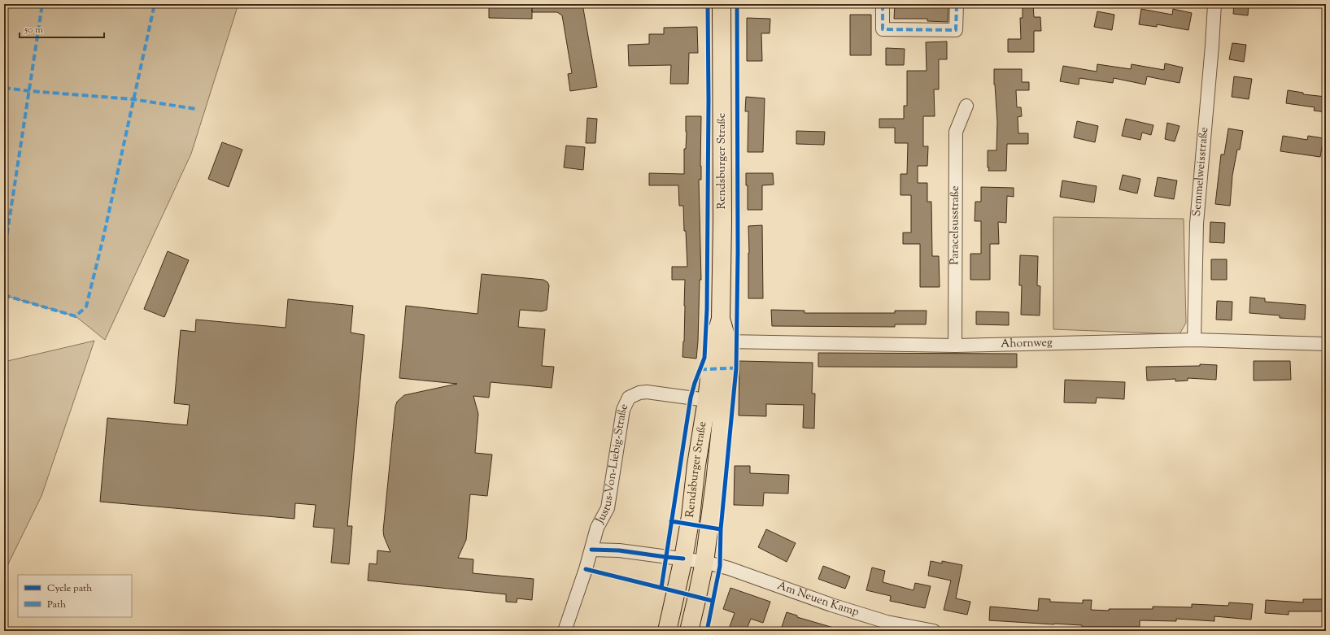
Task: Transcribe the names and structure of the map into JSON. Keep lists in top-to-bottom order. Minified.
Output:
{"streets":{"main road":["Rendsburger Straße"],"street":["Semmelweisstraße","Paracelsusstraße","Ahornweg","Justus-Von-Liebig-Straße","Am Neuen Kamp"]},"crossings":[["Rendsburger Straße","Ahornweg"],["Rendsburger Straße","Justus-Von-Liebig-Straße"],["Rendsburger Straße","Am Neuen Kamp"],["Semmelweisstraße","Ahornweg"],["Paracelsusstraße","Ahornweg"]],"legend":["Cycle path","Path"],"scale_bar":"50 m"}
